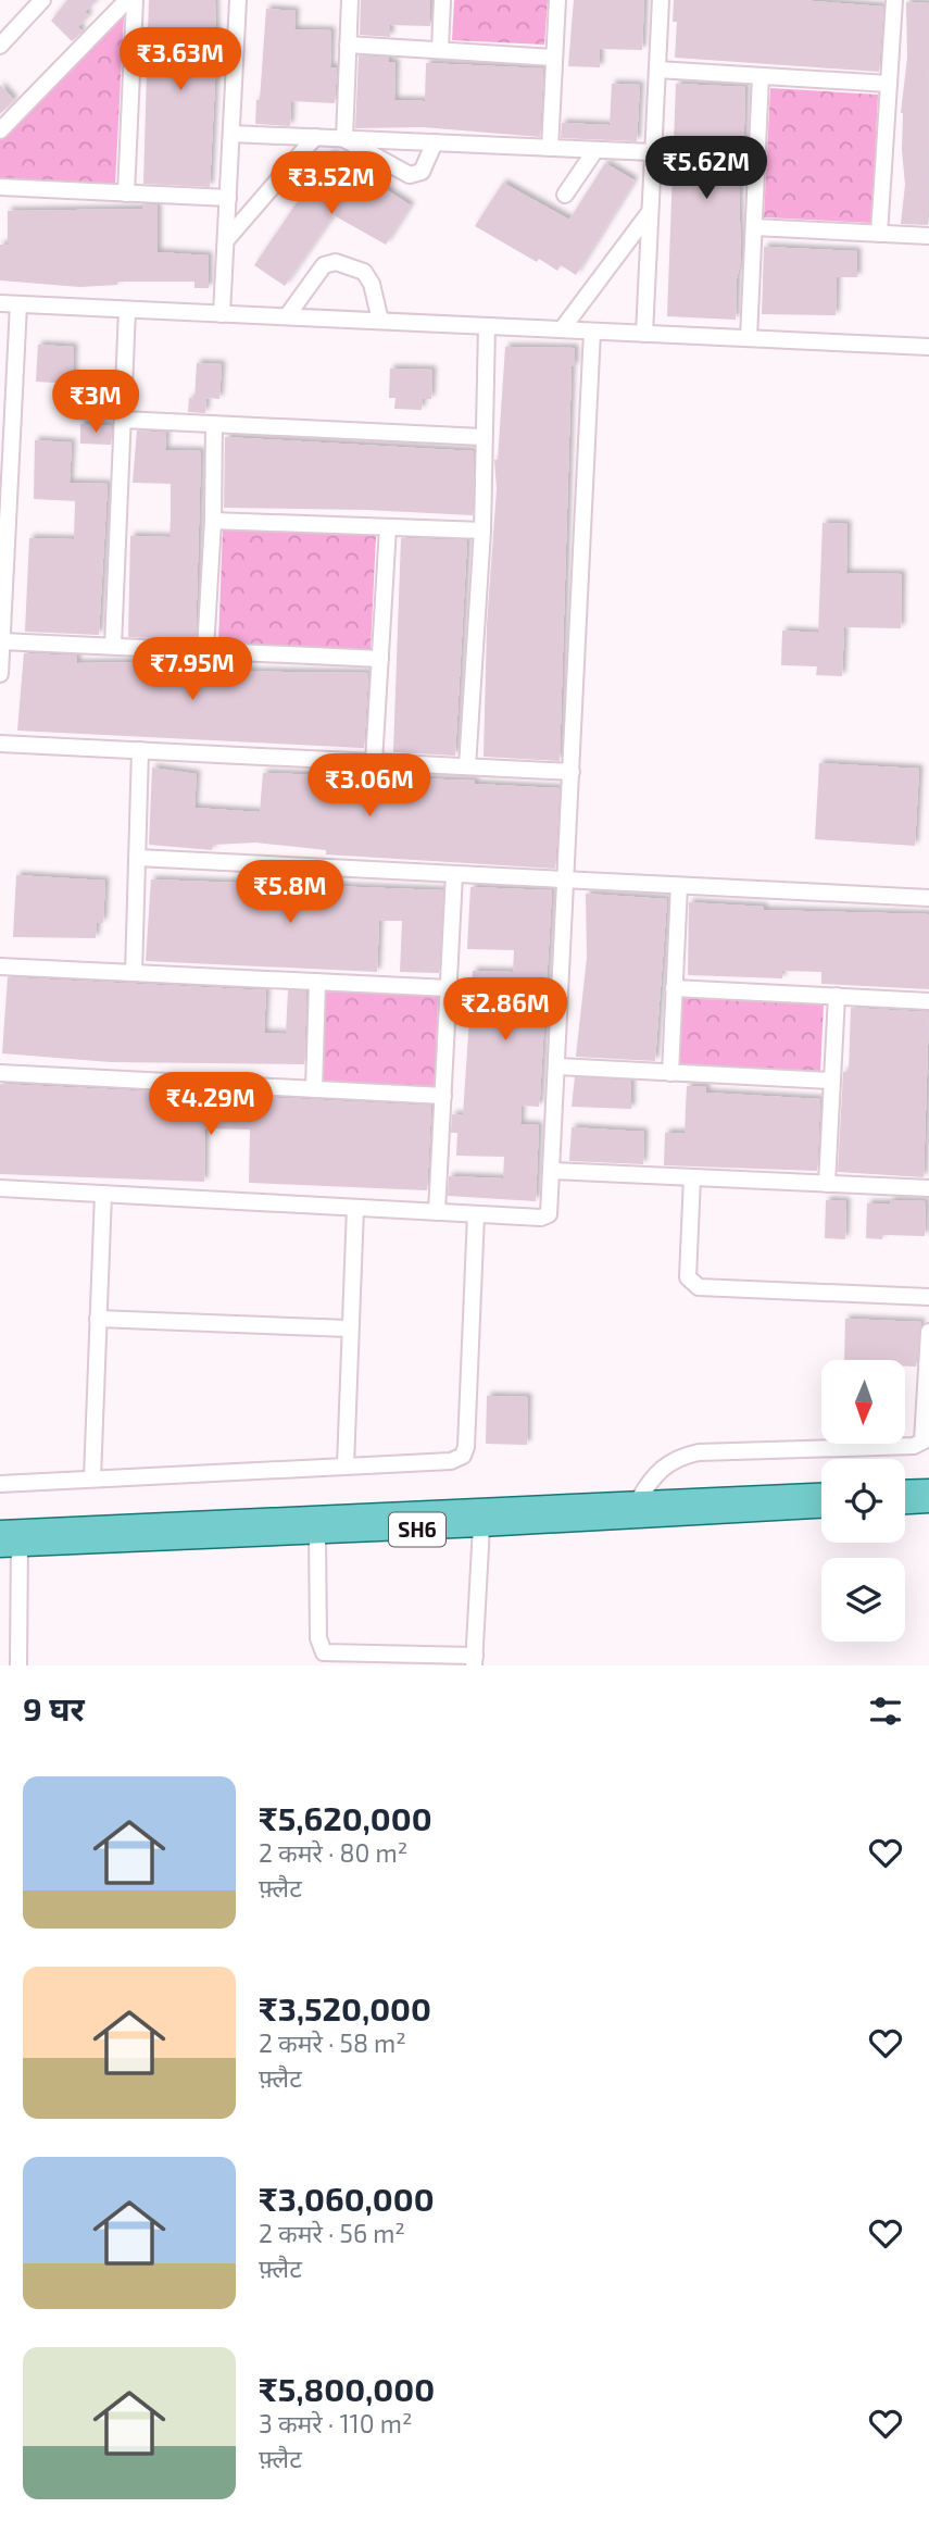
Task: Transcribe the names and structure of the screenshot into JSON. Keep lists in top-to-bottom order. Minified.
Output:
{"streets":{"main road":["SH6"]},"north":"bottom","page":{"price":["₹3.63M","₹5.62M","₹3.52M","₹3M","₹7.95M","₹3.06M","₹5.8M","₹2.86M","₹4.29M"],"heading":"9 घर","list":[{"name":"₹5,620,000","note":"2 कमरे · 80 m² · फ़्लैट"},{"name":"₹3,520,000","note":"2 कमरे · 58 m² · फ़्लैट"},{"name":"₹3,060,000","note":"2 कमरे · 56 m² · फ़्लैट"},{"name":"₹5,800,000","note":"3 कमरे · 110 m² · फ़्लैट"}]}}
